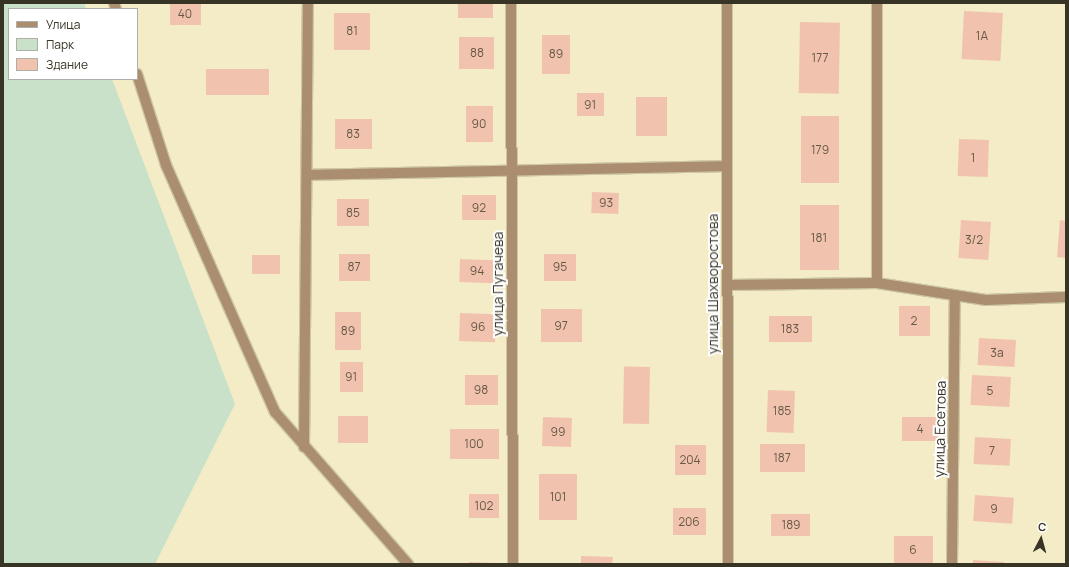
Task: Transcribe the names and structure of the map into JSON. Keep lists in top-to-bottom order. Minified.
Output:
{"streets":{"street":["улица Пугачева","улица Шахворостова","улица Есетова"]},"house_numbers":["40","81","1А","88","89","177","91","90","83","179","1","93","92","85","181","3/2","87","95","94","2","97","96","183","89","3а","91","98","5","185","4","99","100","7","187","204","101","102","9","206","189","6"],"legend":["Улица","Парк","Здание"],"north":"top"}
